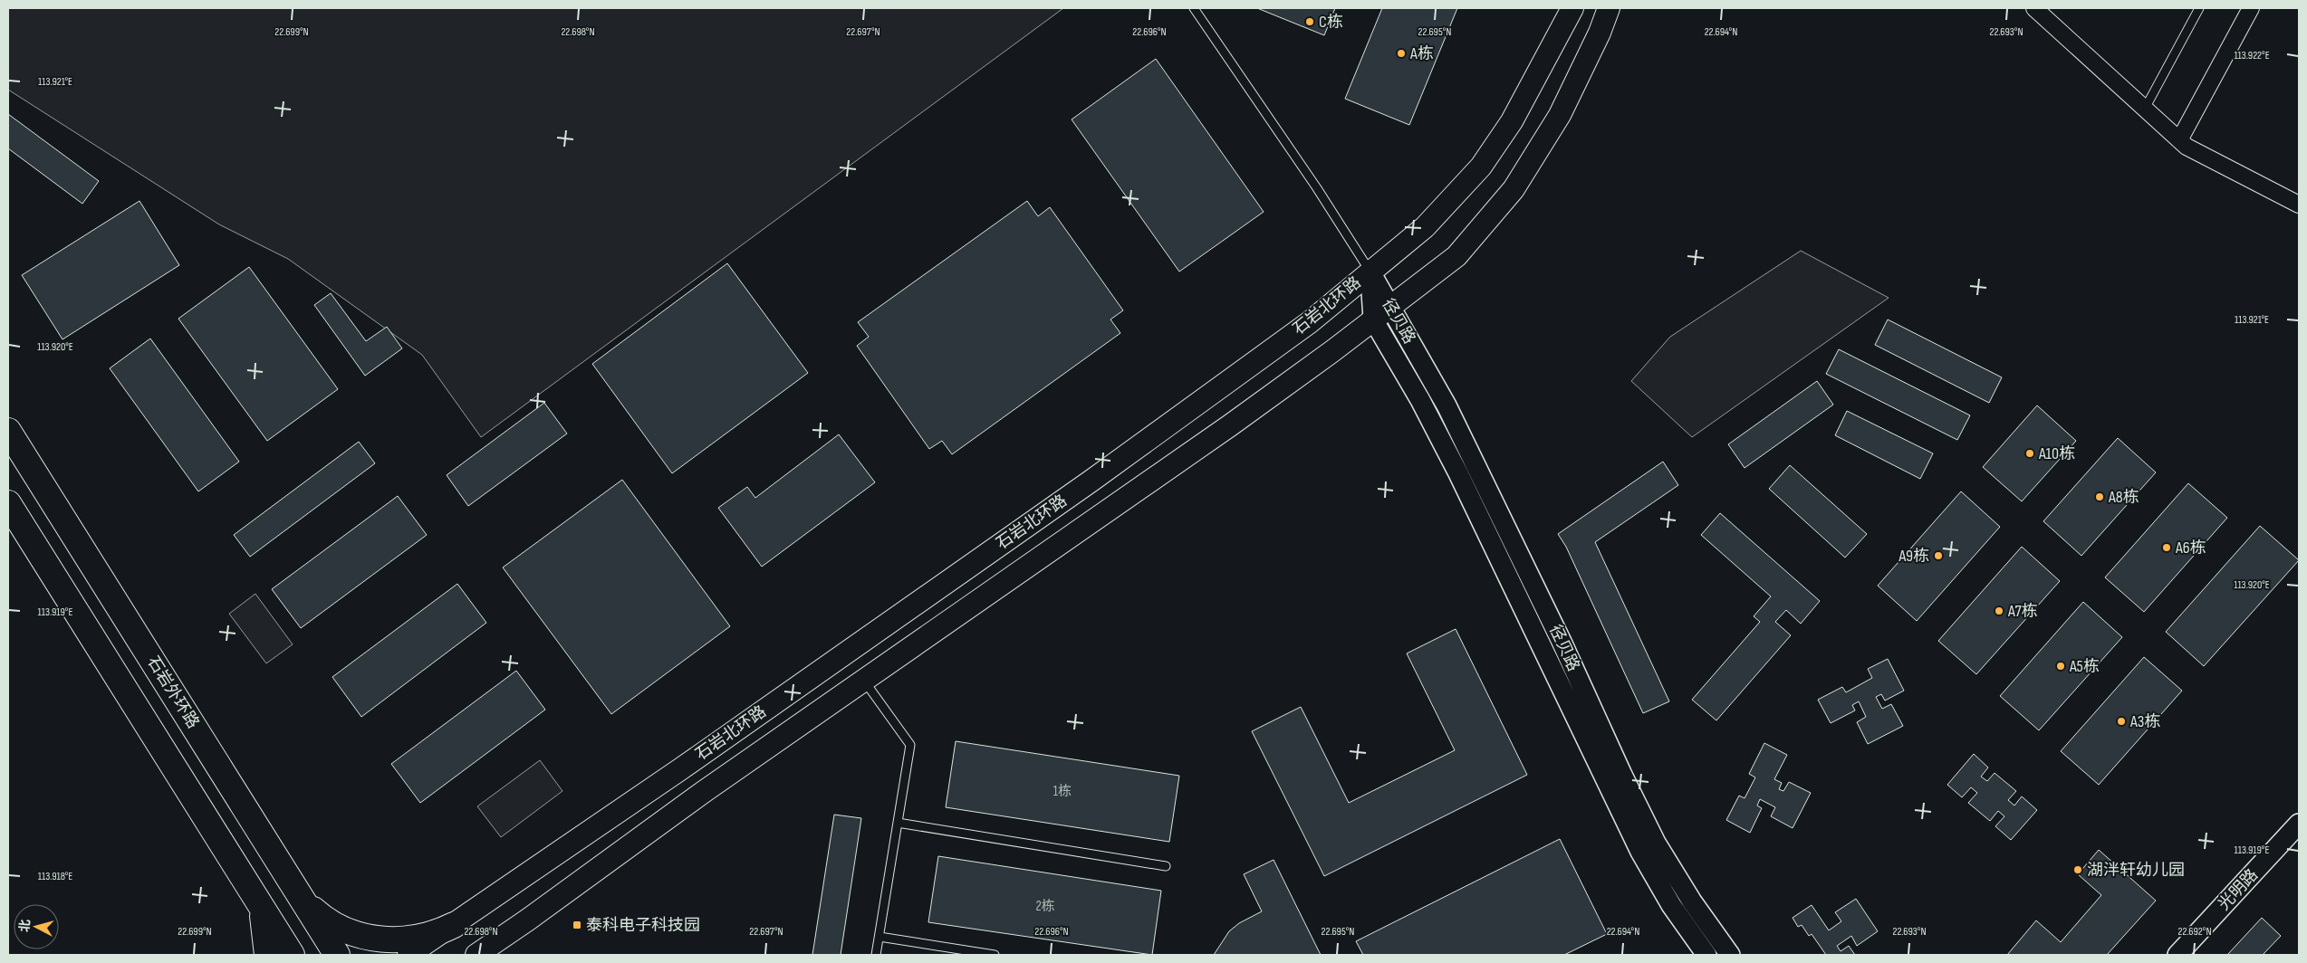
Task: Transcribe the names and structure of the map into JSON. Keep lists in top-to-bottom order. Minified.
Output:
{"streets":{"main road":["石岩北环路","石岩外环路"],"street":["径贝路","光明路"]},"crossings":[["石岩北环路","径贝路"]],"places":{"other":["C栋","A栋","A10栋","A8栋","A6栋","A9栋","A7栋","A5栋","A3栋","湖泮轩幼儿园"],"transit":["泰科电子科技园"]},"house_numbers":["1栋","2栋"],"north":"left","coordinates":["22.699°N","22.698°N","22.697°N","22.696°N","22.695°N","22.694°N","22.693°N","113.922°E","113.921°E","113.920°E","113.919°E","113.918°E","22.692°N"]}
